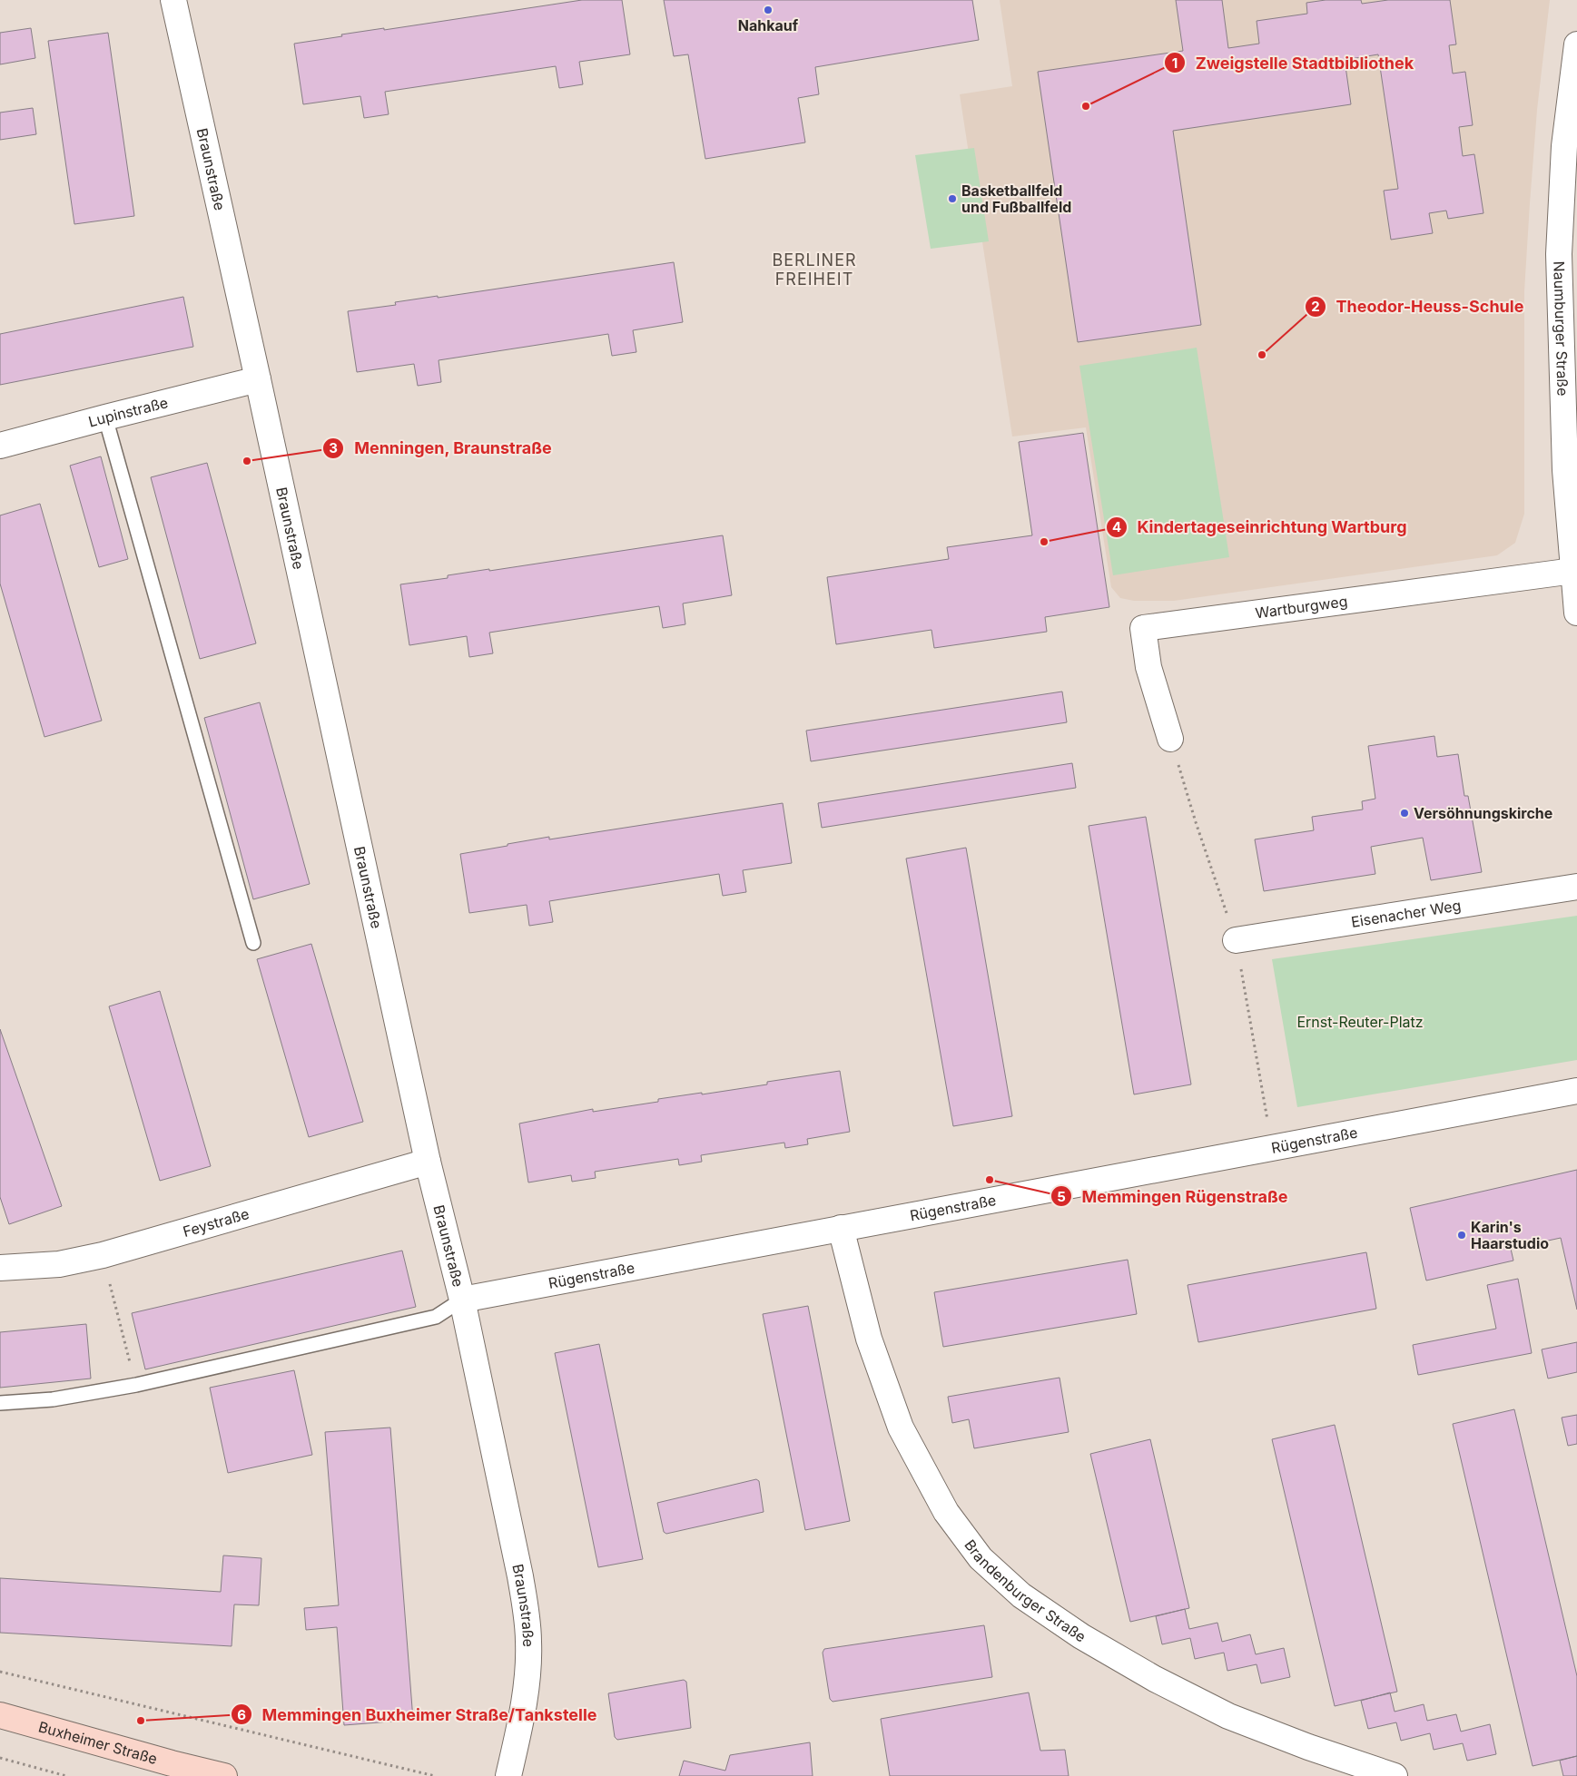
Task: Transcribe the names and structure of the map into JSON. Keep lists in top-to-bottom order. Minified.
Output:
{"streets":{"main road":["Buxheimer Straße"],"street":["Braunstraße","Naumburger Straße","Lupinstraße","Wartburgweg","Eisenacher Weg","Rügenstraße","Feystraße","Brandenburger Straße"]},"crossings":[["Braunstraße","Lupinstraße"],["Braunstraße","Rügenstraße"],["Braunstraße","Feystraße"],["Naumburger Straße","Wartburgweg"],["Rügenstraße","Brandenburger Straße"]],"districts":["BERLINER FREIHEIT"],"parks":["Ernst-Reuter-Platz"],"places":["Nahkauf","Zweigstelle Stadtbibliothek","Basketballfeld und Fußballfeld","Theodor-Heuss-Schule","Menningen, Braunstraße","Kindertageseinrichtung Wartburg","Versöhnungskirche","Memmingen Rügenstraße","Karin's Haarstudio","Memmingen Buxheimer Straße/Tankstelle"]}
